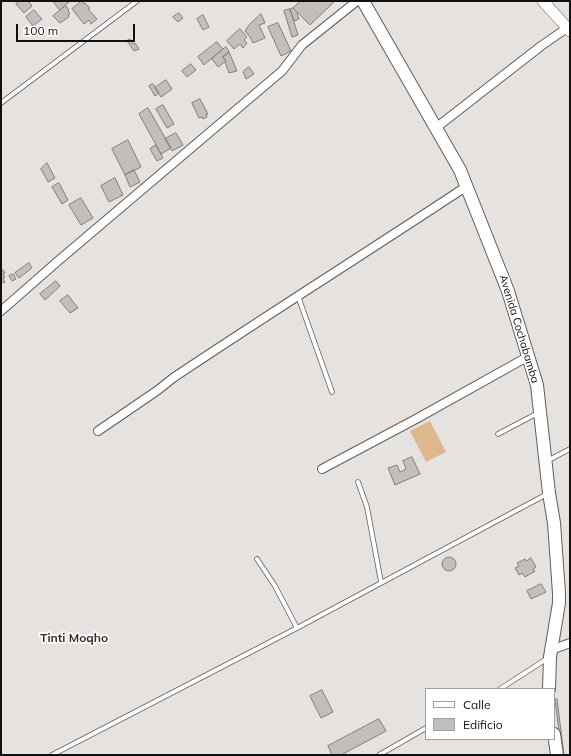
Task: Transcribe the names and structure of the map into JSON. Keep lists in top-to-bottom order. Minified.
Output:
{"streets":{"main road":["Avenida Cochabamba"]},"districts":["Tinti Moqho"],"legend":["Calle","Edificio"],"scale_bar":"100 m"}
